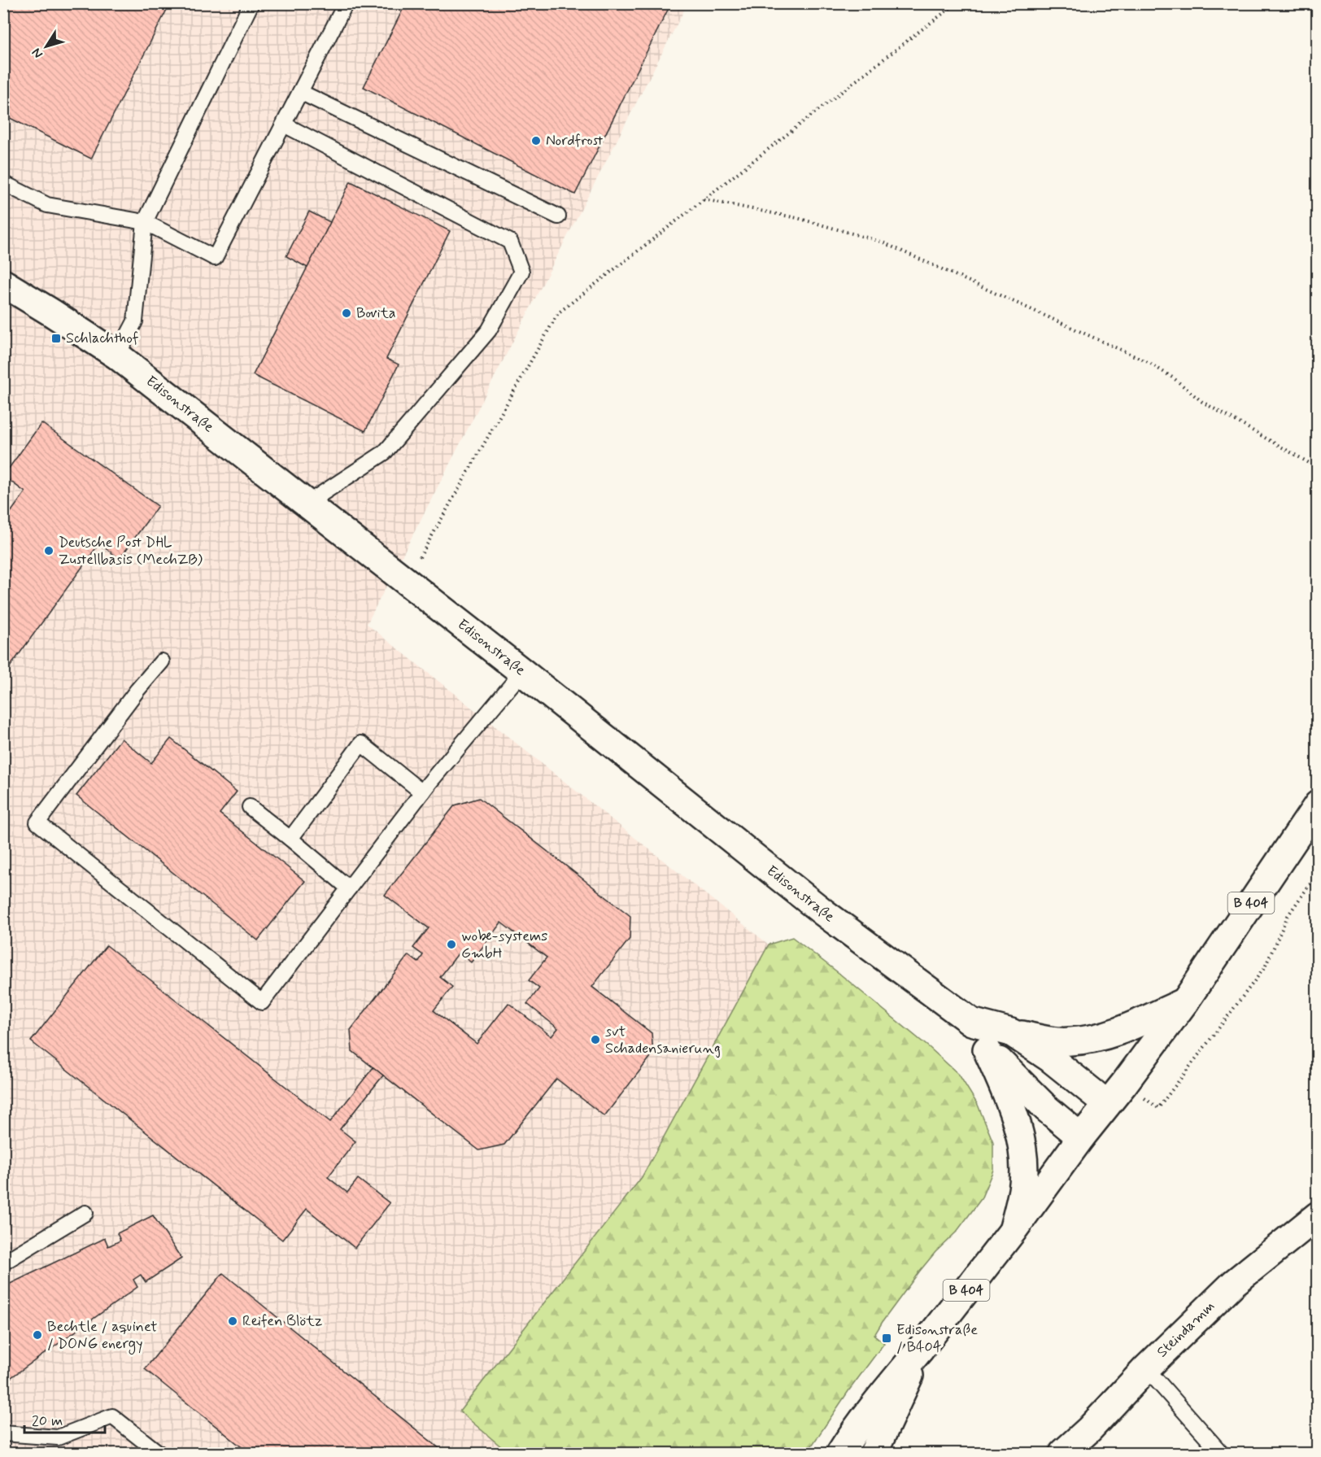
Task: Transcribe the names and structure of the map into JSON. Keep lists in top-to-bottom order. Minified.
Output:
{"streets":{"main road":["Edisonstraße","B 404","Steindamm"]},"crossings":[["Edisonstraße","B 404"]],"places":{"other":["Nordfrost","Bovita","Deutsche Post DHL Zustellbasis (MechZB)","wobe-systems GmbH","svt Schadensanierung","Reifen Blötz","Bechtle / aquinet / DONG energy"],"transit":["Schlachthof","Edisonstraße / B404"]},"scale_bar":"20 m","north":"bottom left"}
